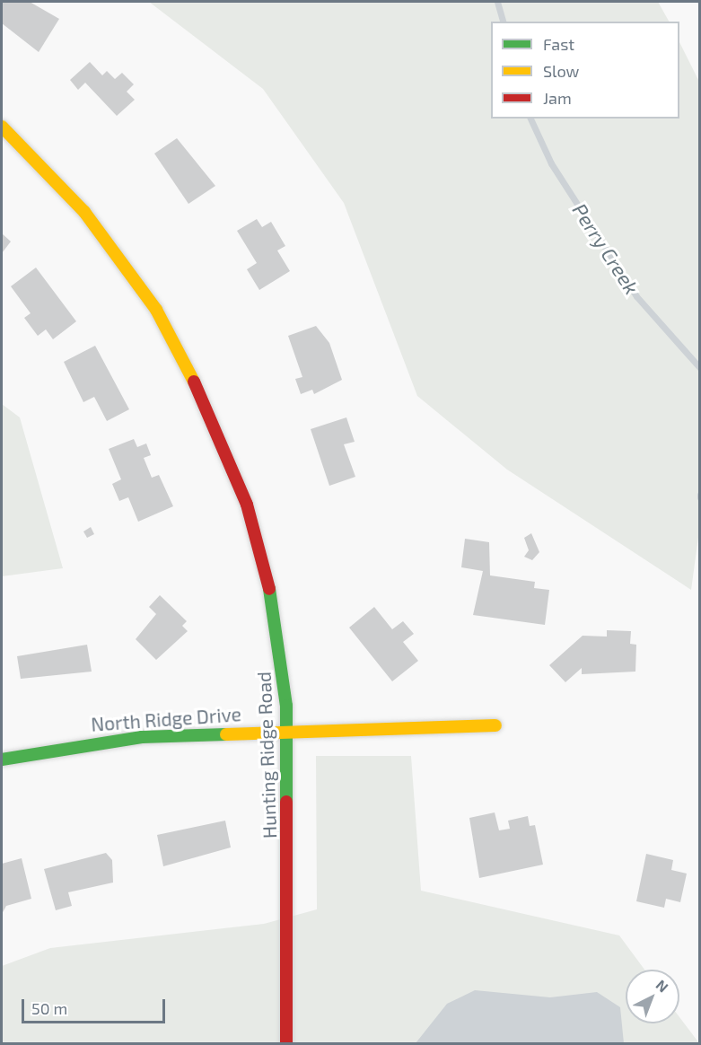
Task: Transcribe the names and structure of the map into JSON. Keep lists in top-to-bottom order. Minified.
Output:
{"streets":{"street":["North Ridge Drive","Hunting Ridge Road"]},"crossings":[["North Ridge Drive","Hunting Ridge Road"]],"water":["Perry Creek"],"legend":["Fast","Slow","Jam"],"scale_bar":"50 m","north":"top right"}
